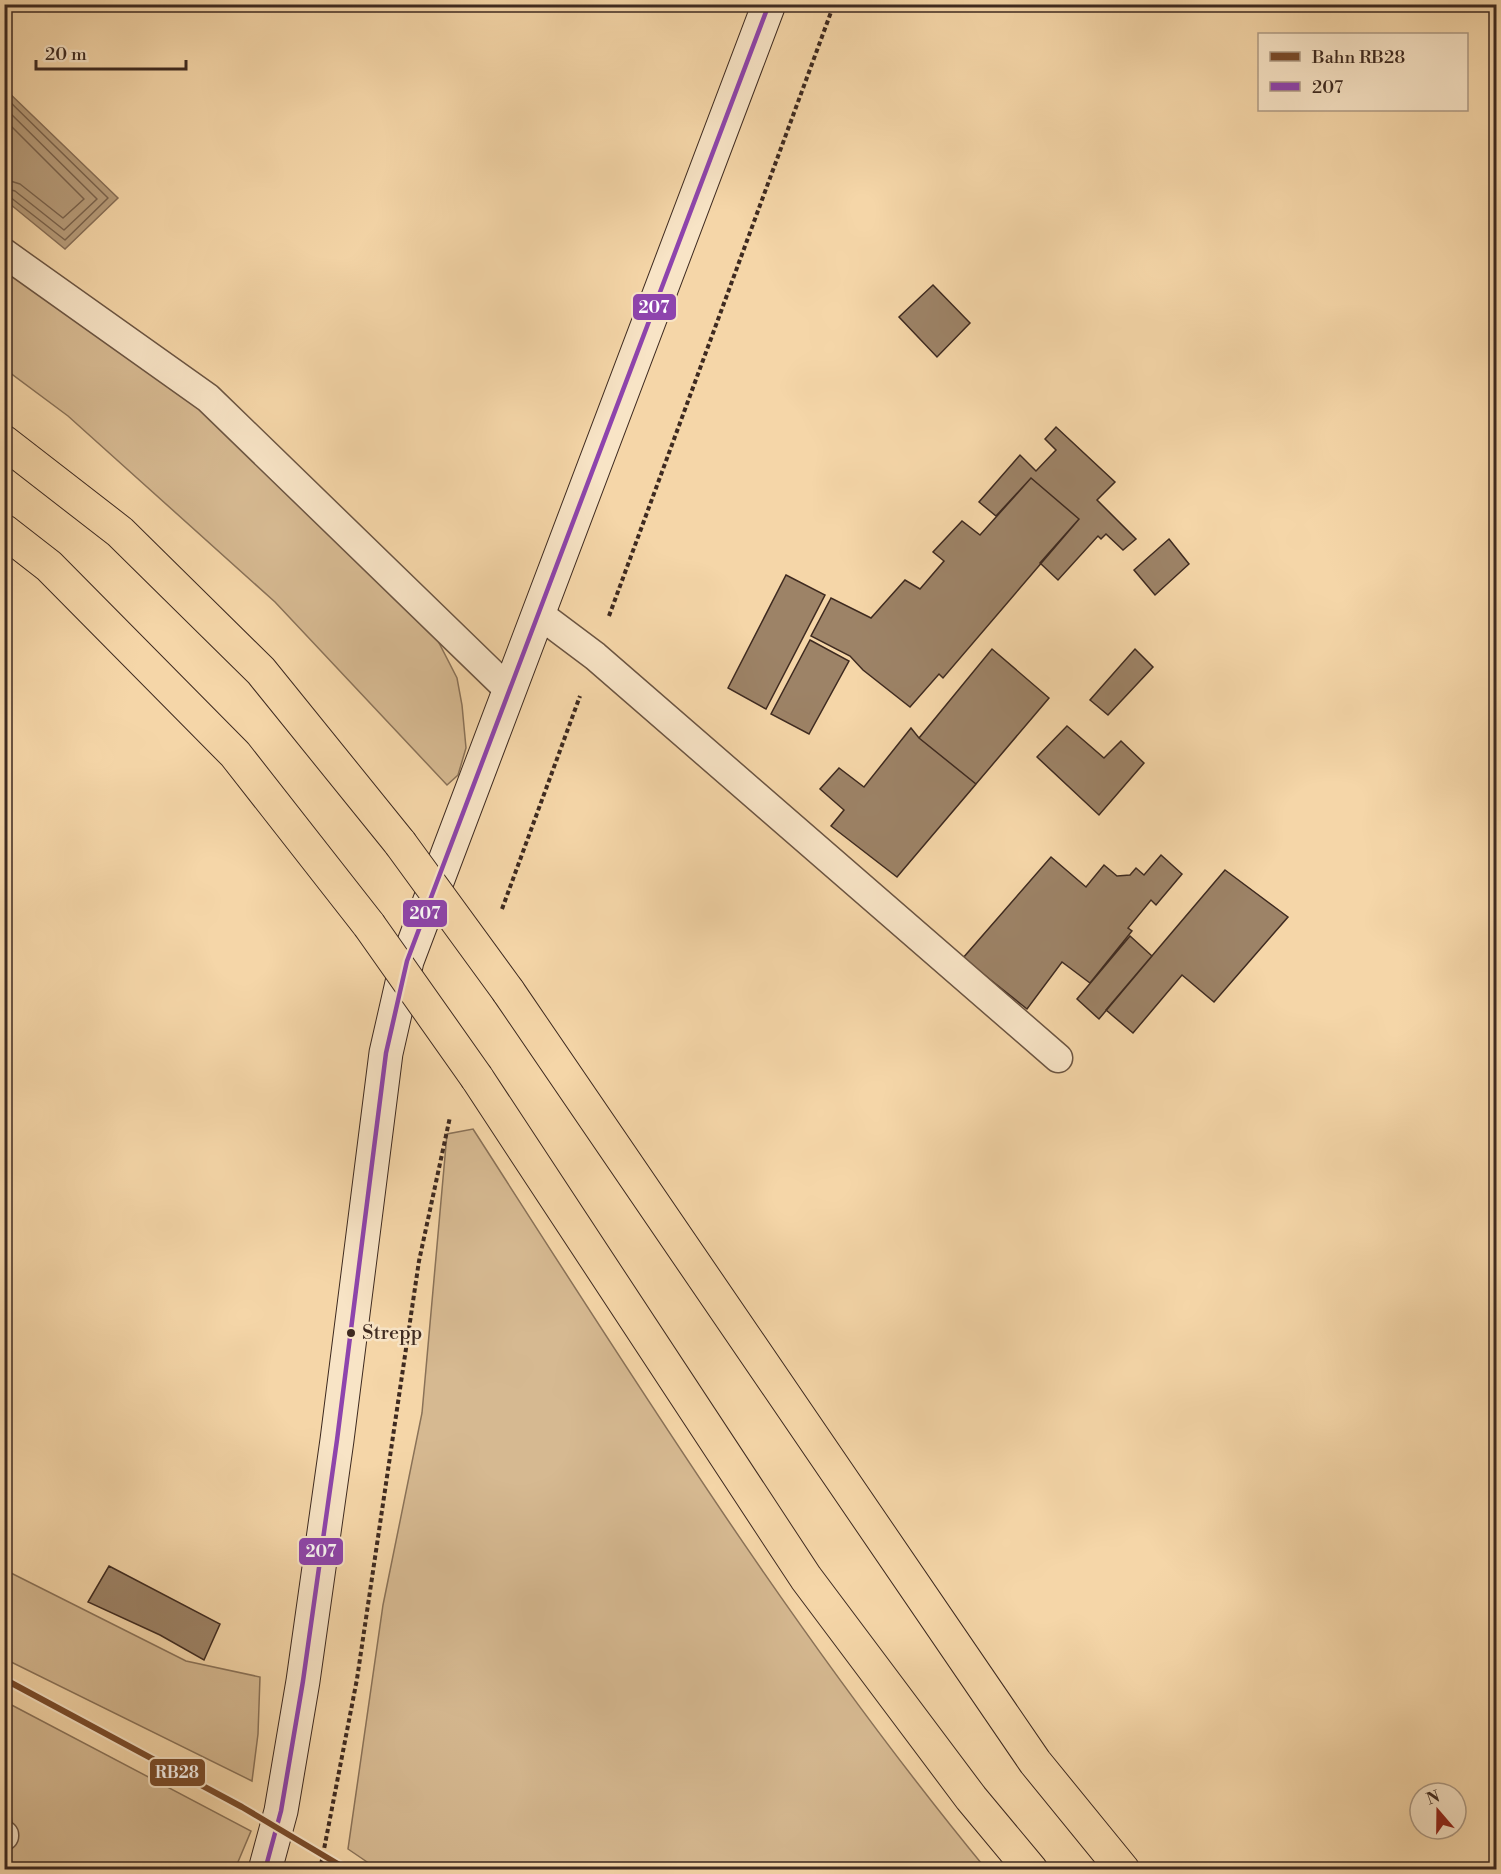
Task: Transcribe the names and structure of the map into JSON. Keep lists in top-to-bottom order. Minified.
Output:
{"places":["Strepp"],"lines":["transit line 207","rail line RB28"],"legend":["Bahn RB28","207"],"scale_bar":"20 m","north":"top"}
